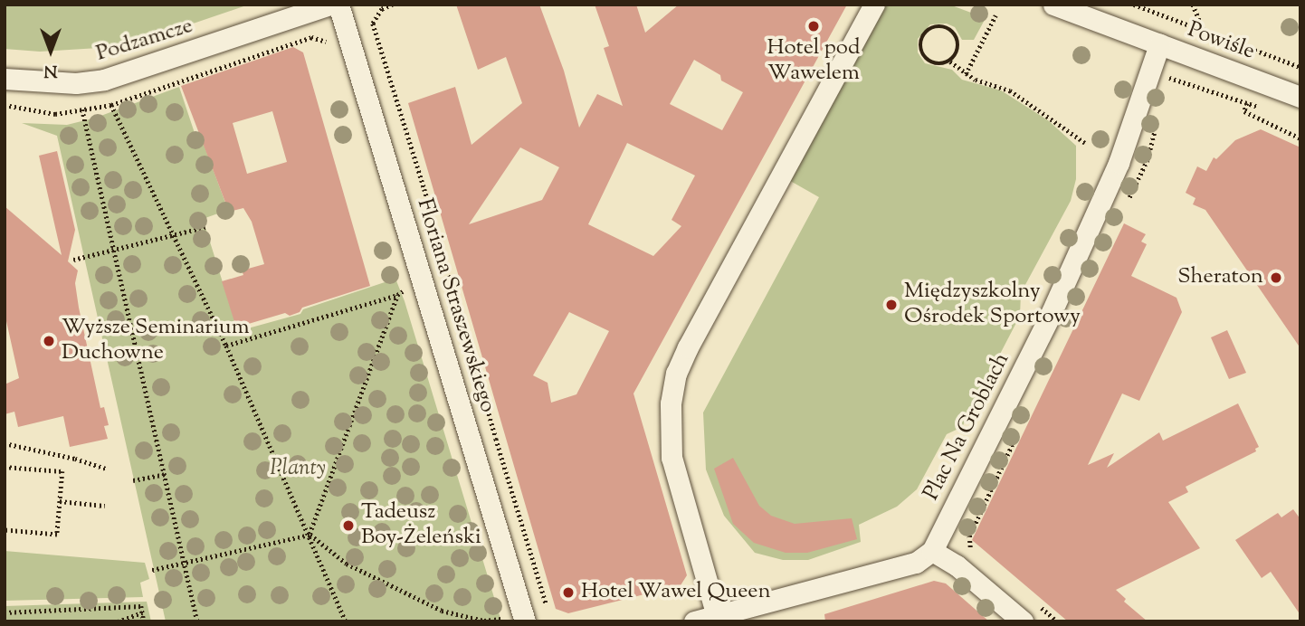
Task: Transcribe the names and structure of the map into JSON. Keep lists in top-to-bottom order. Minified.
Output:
{"streets":{"street":["Podzamcze","Powiśle","Floriana Straszewskiego","Plac Na Groblach"]},"crossings":[["Powiśle","Plac Na Groblach"]],"parks":["Planty"],"places":["Hotel pod Wawelem","Sheraton","Międzyszkolny Ośrodek Sportowy","Wyższe Seminarium Duchowne","Tadeusz Boy-Żeleński","Hotel Wawel Queen"],"north":"bottom"}
